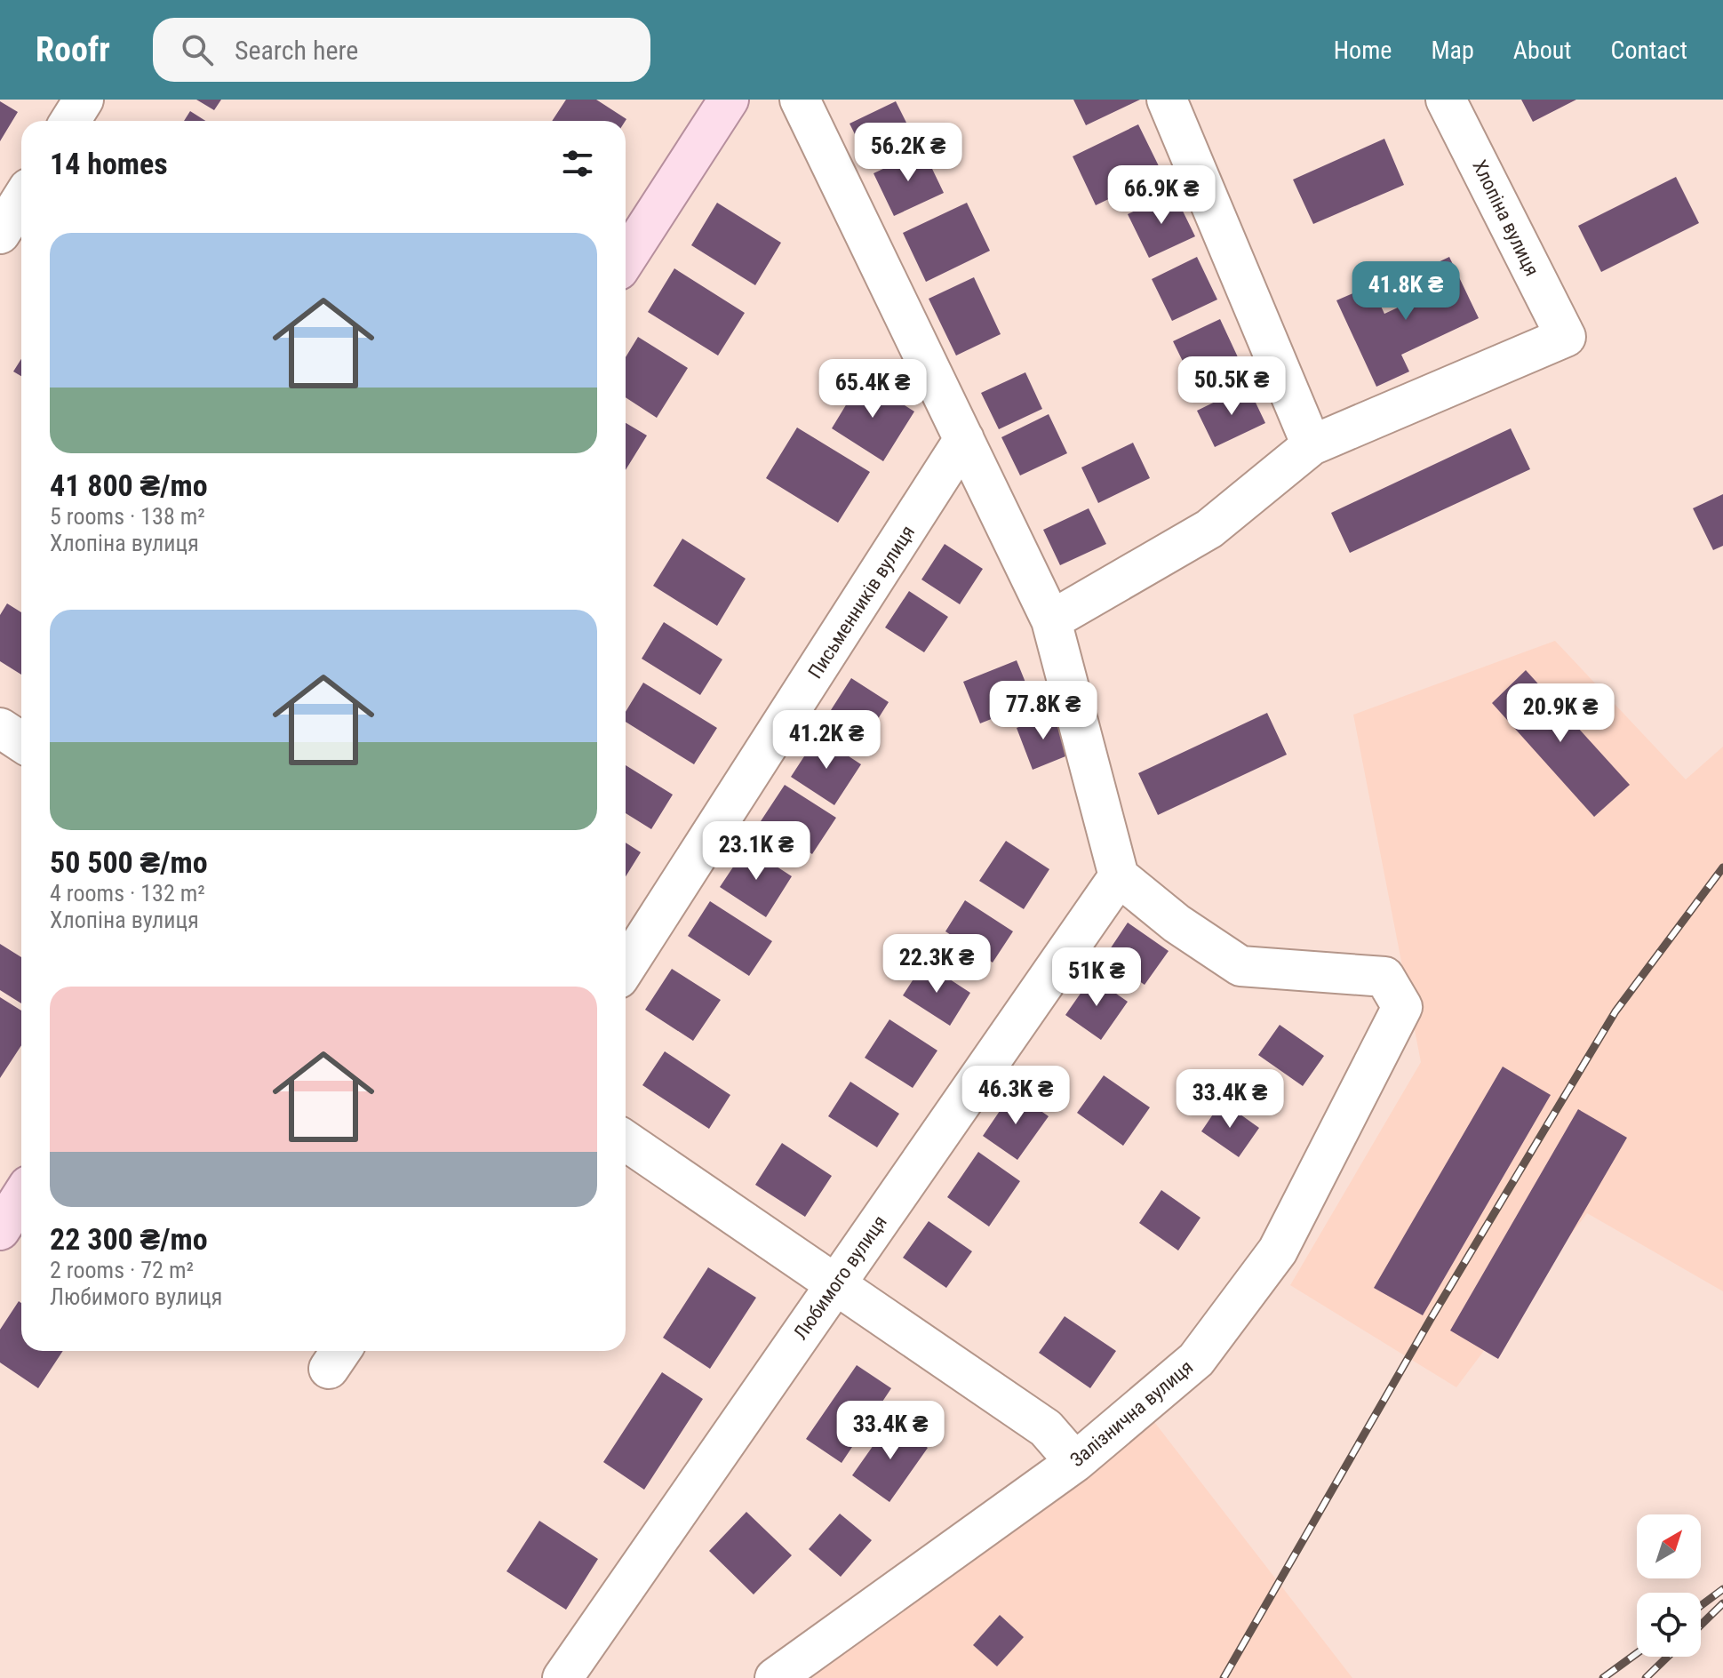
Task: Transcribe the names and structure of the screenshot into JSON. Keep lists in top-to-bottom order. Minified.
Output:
{"streets":{"street":["Хлопіна вулиця","Письменників вулиця","Любимого вулиця","Залізнична вулиця"]},"crossings":[["Любимого вулиця","Залізнична вулиця"]],"north":"top right","page":{"header":"Roofr","search":"Search here","nav":["Home","Map","About","Contact"],"heading":"14 homes","price":["56.2K ₴","66.9K ₴","41.8K ₴","50.5K ₴","65.4K ₴","77.8K ₴","20.9K ₴","41.2K ₴","23.1K ₴","22.3K ₴","51K ₴","46.3K ₴","33.4K ₴","33.4K ₴"],"list":[{"name":"41 800 ₴/mo","note":"5 rooms · 138 m² · Хлопіна вулиця"},{"name":"50 500 ₴/mo","note":"4 rooms · 132 m² · Хлопіна вулиця"},{"name":"22 300 ₴/mo","note":"2 rooms · 72 m² · Любимого вулиця"}]}}
